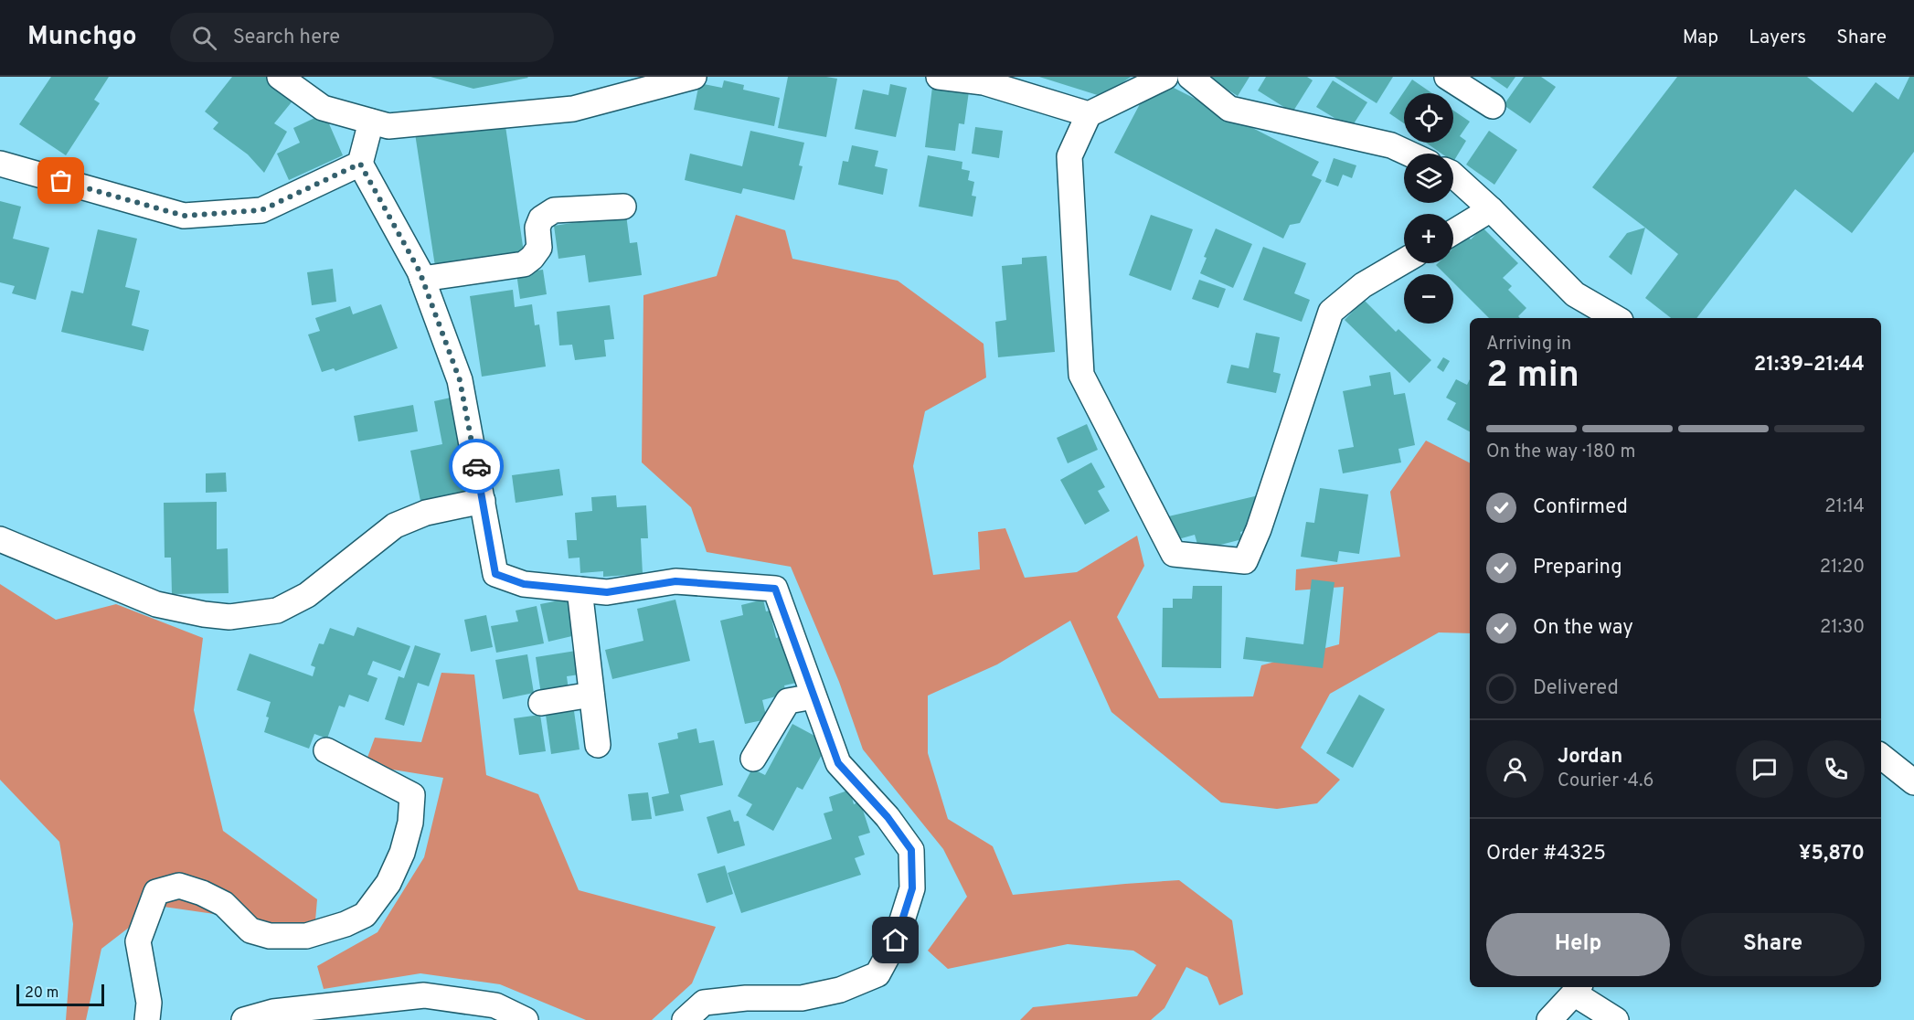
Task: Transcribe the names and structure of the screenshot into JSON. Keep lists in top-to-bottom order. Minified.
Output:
{"scale_bar":"20 m","page":{"header":"Munchgo","search":"Search here","nav":["Map","Layers","Share"],"map_buttons":["+","−"],"heading":["2 min","Arriving in","21:39–21:44"],"panel":["Jordan","Courier · 4.6","Order #4325","¥5,870"],"bar":"On the way · 180 m","list":[["Confirmed","21:14"],["Preparing","21:20"],["On the way","21:30"],"Delivered"],"buttons":["Help","Share"],"scale":"20 m"}}
